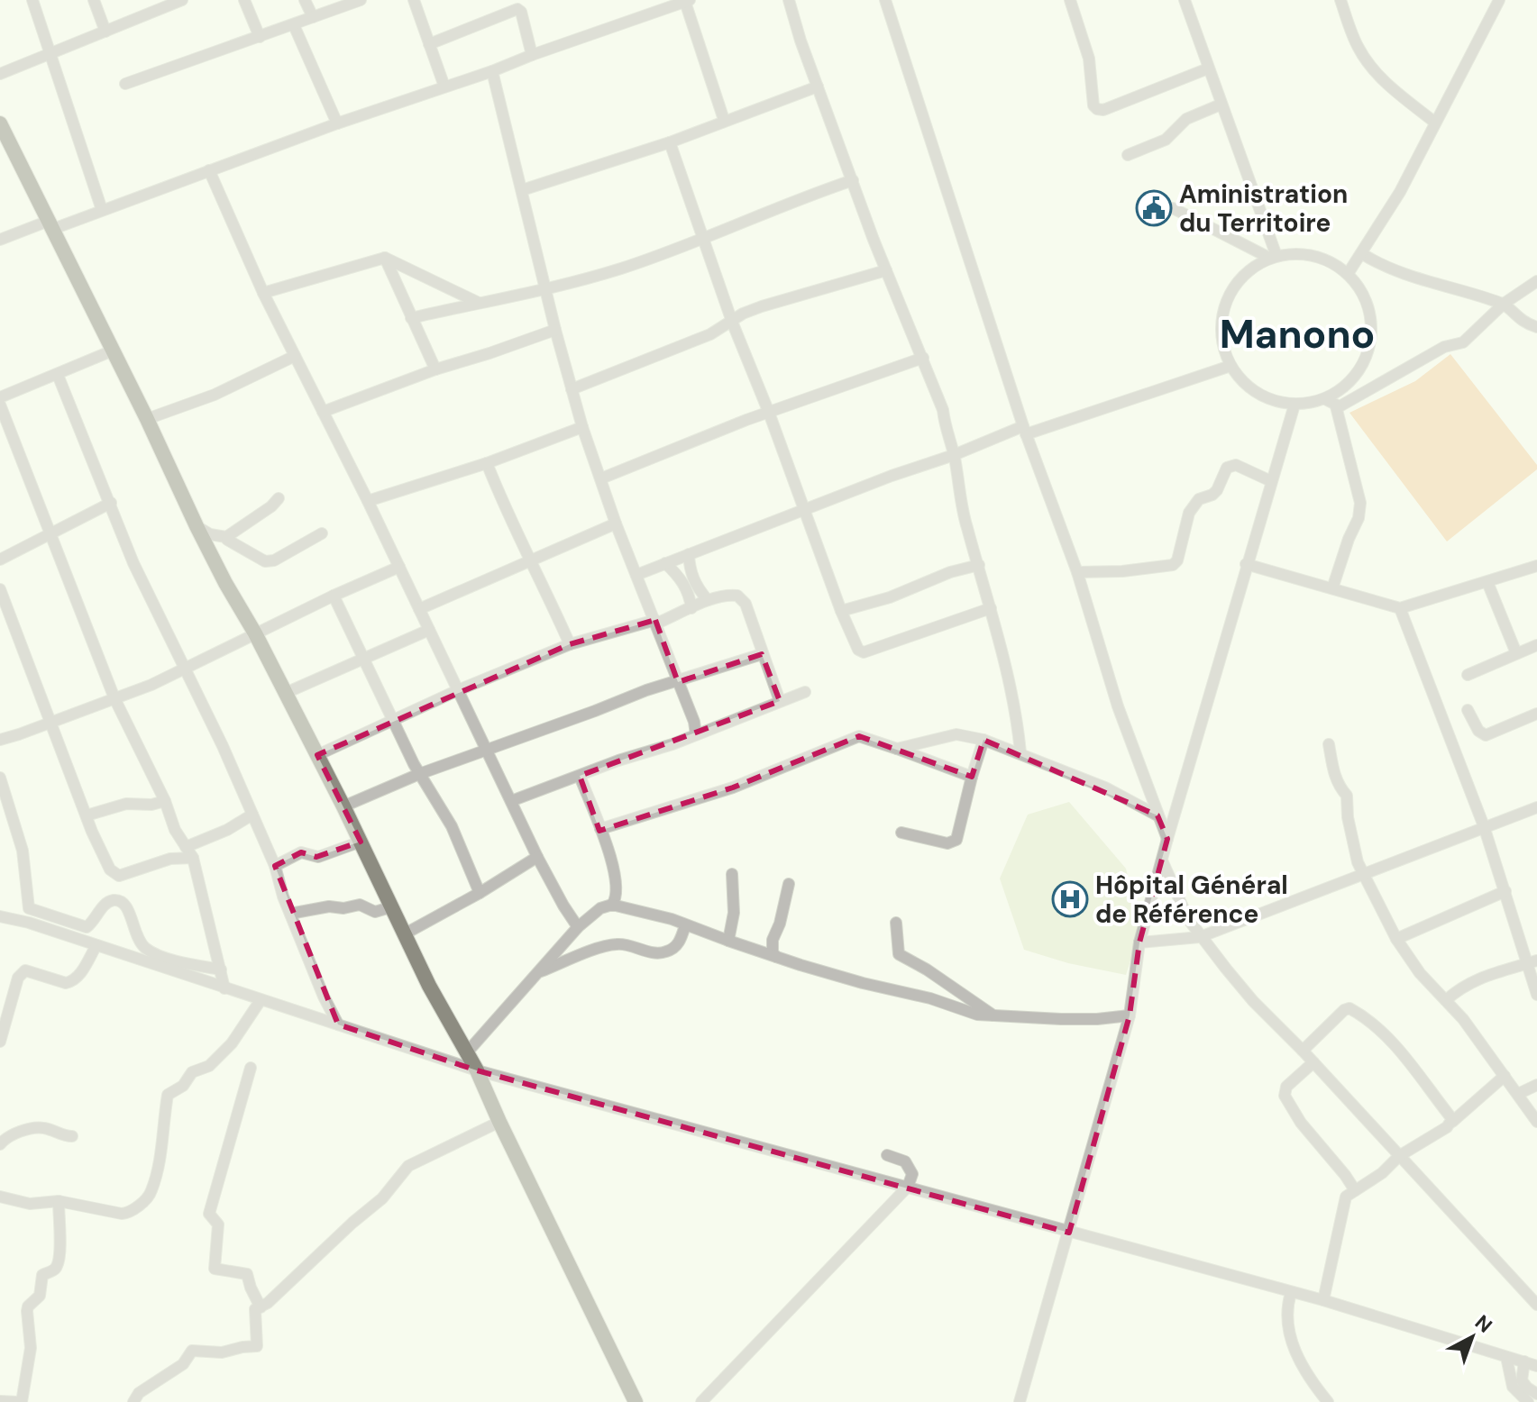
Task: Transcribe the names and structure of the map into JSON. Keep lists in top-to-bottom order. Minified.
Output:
{"districts":["Manono"],"places":{"public building":["Aministration du Territoire"],"hospital":["Hôpital Général de Référence"]},"north":"top right"}
